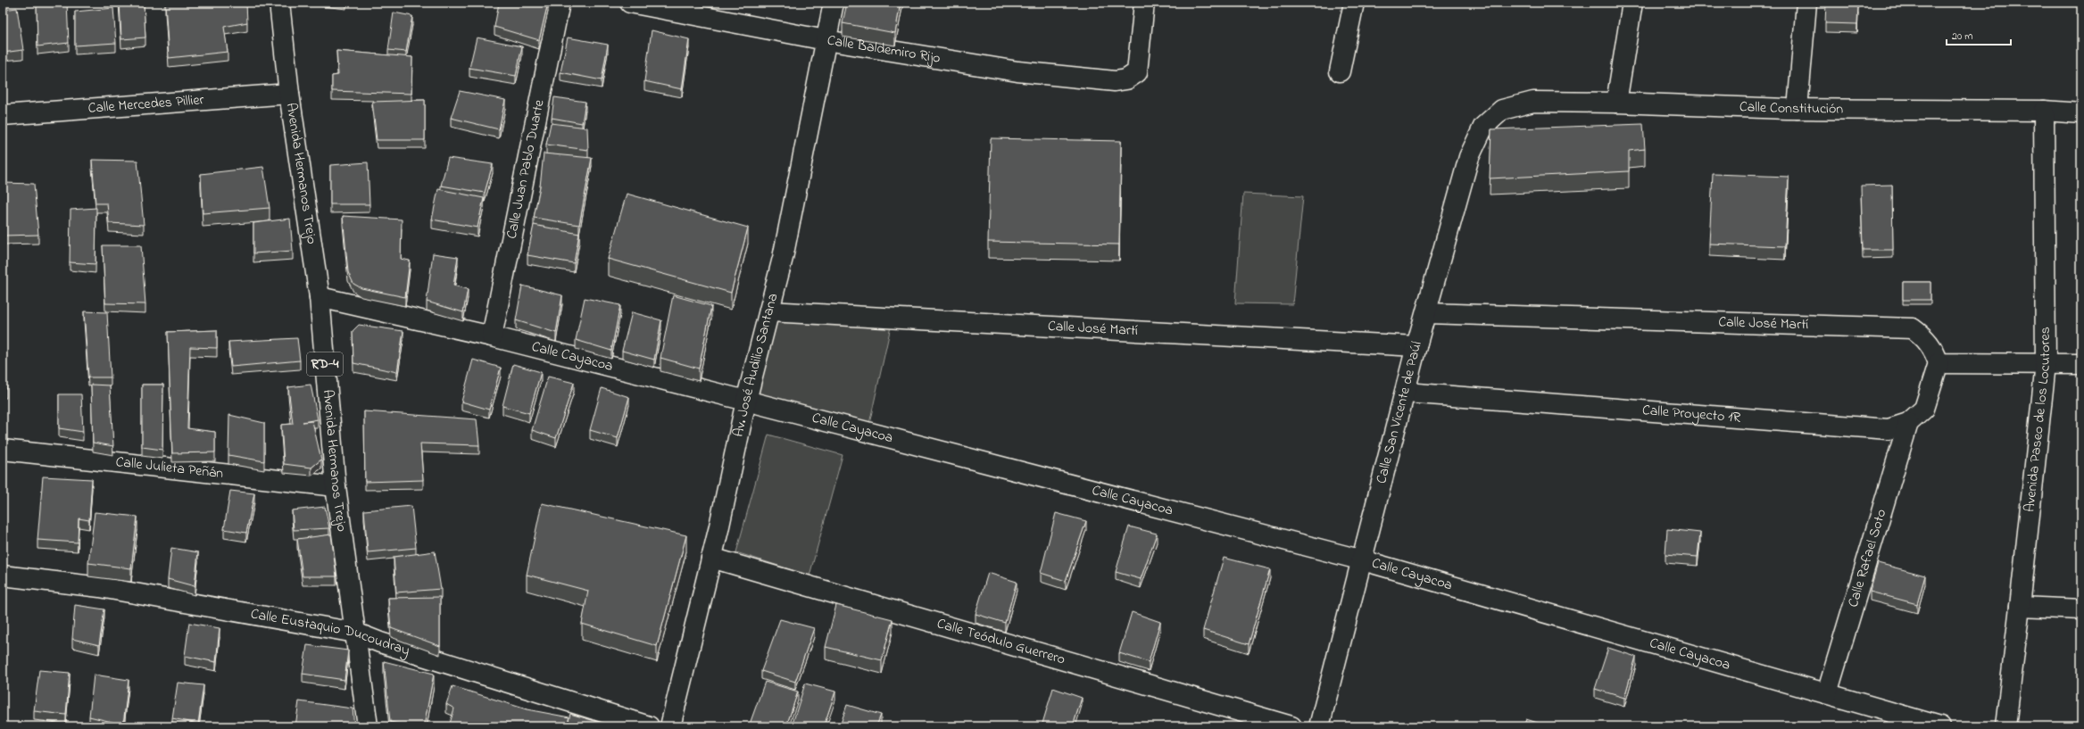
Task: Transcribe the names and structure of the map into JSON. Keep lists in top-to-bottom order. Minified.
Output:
{"streets":{"street":["Calle Baldemiro Rijo","Calle Mercedes Pillier","Calle Constitución","Calle Juan Pablo Duarte","Avenida Hermanos Trejo","Calle José Martí","Calle Cayacoa","RD-4","Av. José Audilio Santana","Calle San Vicente de Paúl","Calle Proyecto 1R","Avenida Paseo de los Locutores","Calle Julieta Peñán","Calle Rafael Soto","Calle Eustaquio Ducoudray","Calle Teódulo Guerrero"]},"crossings":[["Calle Baldemiro Rijo","Av. José Audilio Santana"],["Calle Mercedes Pillier","Avenida Hermanos Trejo"],["Calle Constitución","Calle San Vicente de Paúl"],["Calle Constitución","Avenida Paseo de los Locutores"],["Calle Juan Pablo Duarte","Calle Cayacoa"],["Avenida Hermanos Trejo","Calle Cayacoa"],["Avenida Hermanos Trejo","Calle Julieta Peñán"],["Avenida Hermanos Trejo","Calle Eustaquio Ducoudray"],["Calle José Martí","Av. José Audilio Santana"],["Calle José Martí","Calle San Vicente de Paúl"],["Calle José Martí","Calle Proyecto 1R"],["Calle Cayacoa","Av. José Audilio Santana"],["Calle Cayacoa","Calle San Vicente de Paúl"],["Calle Cayacoa","Calle Rafael Soto"],["Av. José Audilio Santana","Calle Teódulo Guerrero"],["Calle San Vicente de Paúl","Calle Proyecto 1R"],["Calle Proyecto 1R","Calle Rafael Soto"]],"scale_bar":"20 m"}
